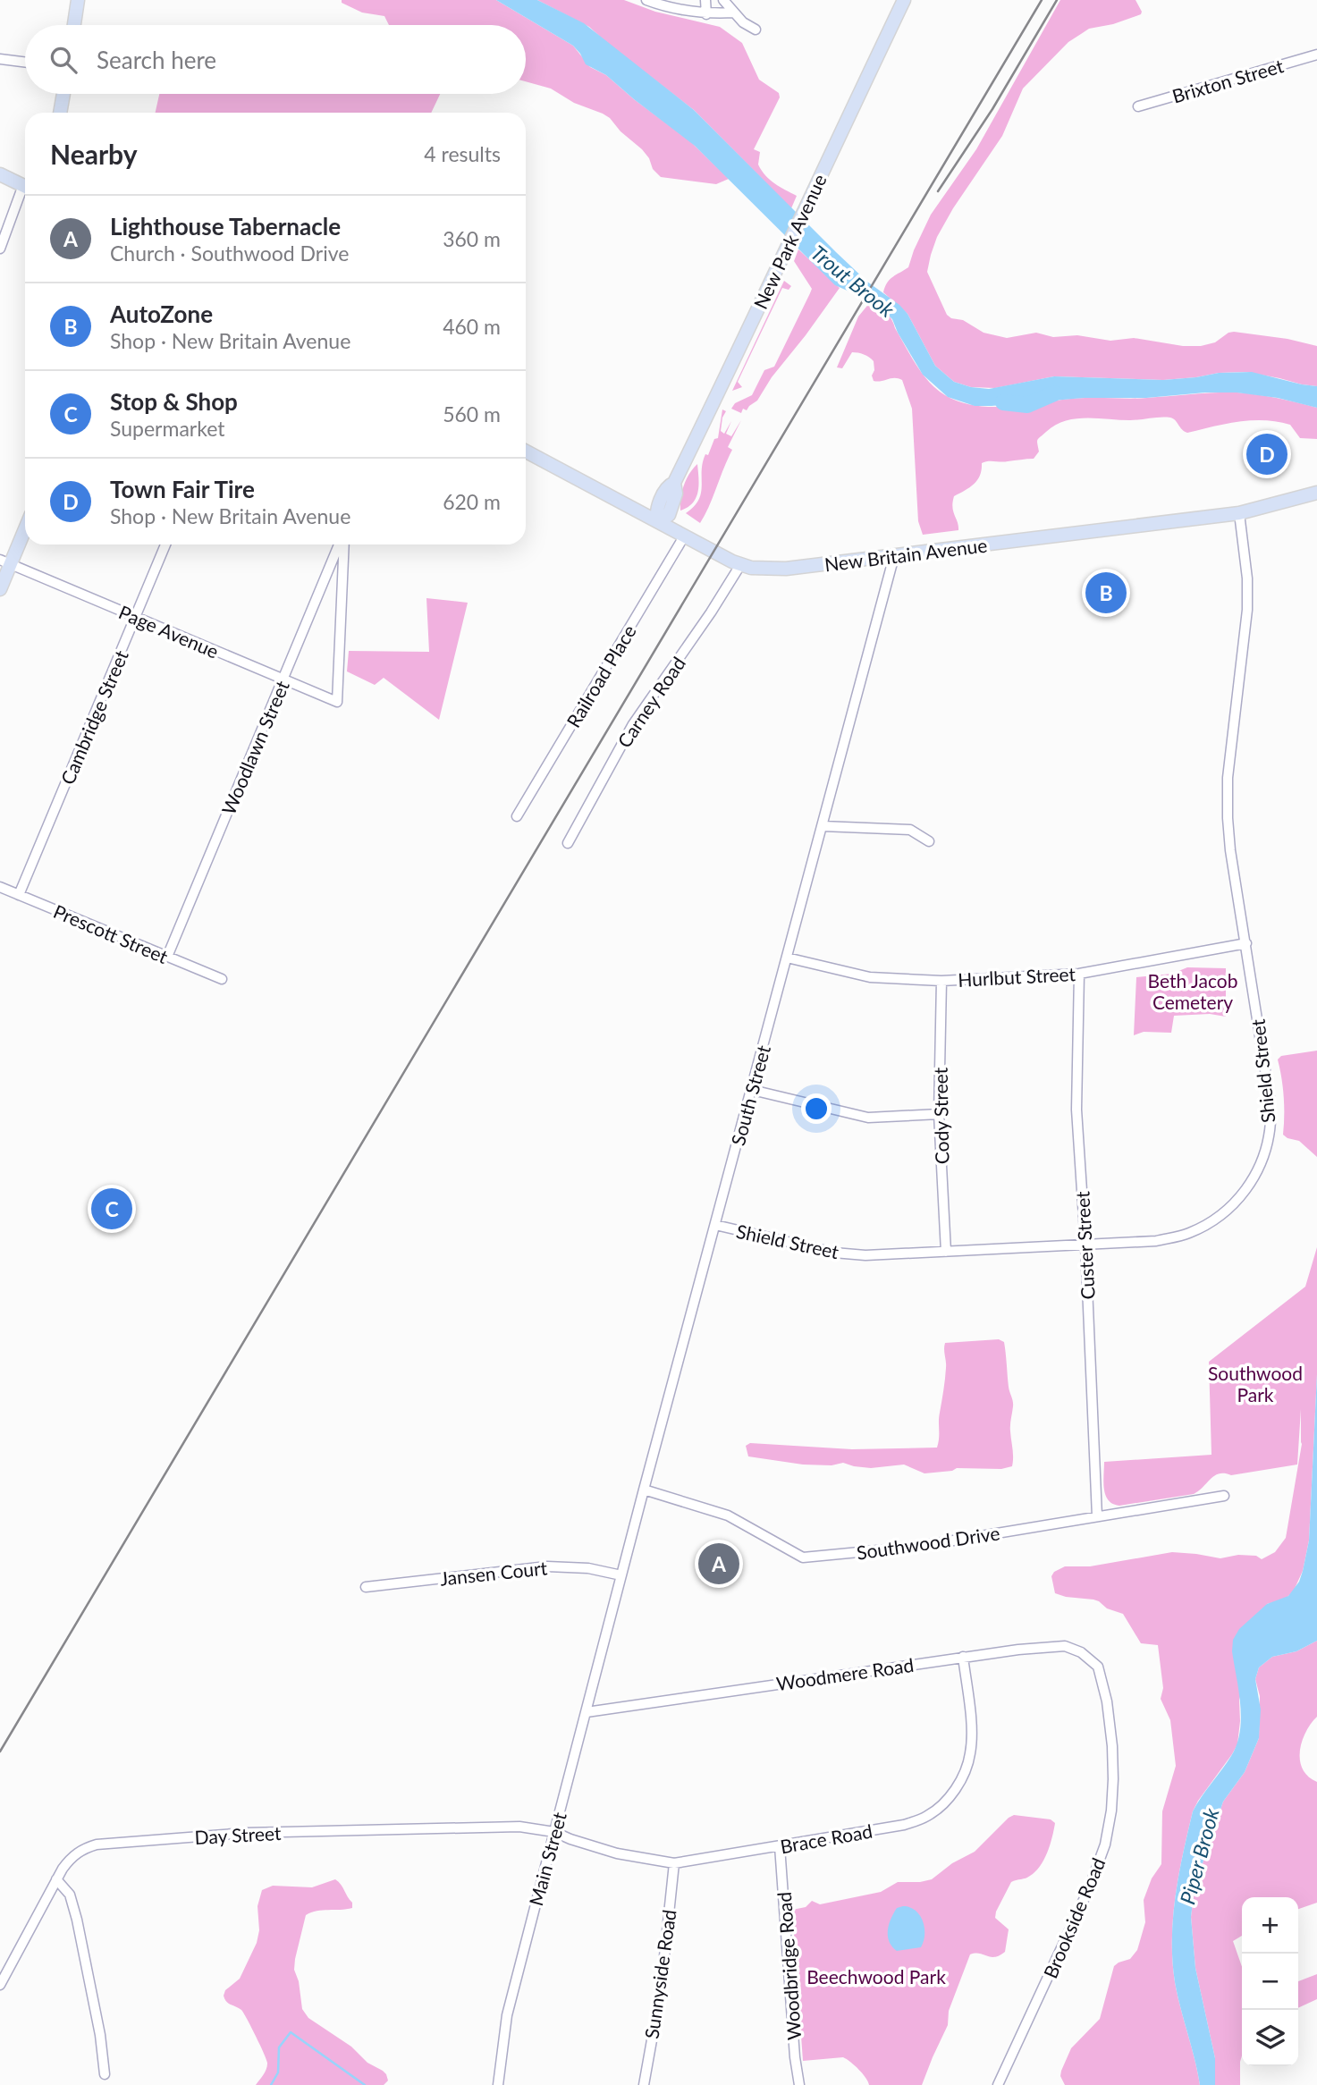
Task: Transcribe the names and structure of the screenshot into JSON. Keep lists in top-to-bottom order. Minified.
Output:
{"streets":{"main road":["New Park Avenue","New Britain Avenue"],"street":["Brixton Street","Page Avenue","Railroad Place","Carney Road","Cambridge Street","Woodlawn Street","Prescott Street","Hurlbut Street","Shield Street","South Street","Cody Street","Custer Street","Southwood Drive","Jansen Court","Woodmere Road","Day Street","Brace Road","Main Street","Brookside Road","Woodbridge Road","Sunnyside Road"]},"crossings":[["New Park Avenue","New Britain Avenue"],["New Britain Avenue","Railroad Place"],["New Britain Avenue","Carney Road"],["New Britain Avenue","Shield Street"],["New Britain Avenue","South Street"],["Page Avenue","Cambridge Street"],["Page Avenue","Woodlawn Street"],["Cambridge Street","Prescott Street"],["Woodlawn Street","Prescott Street"],["Hurlbut Street","Shield Street"],["Hurlbut Street","South Street"],["Hurlbut Street","Cody Street"],["Hurlbut Street","Custer Street"],["Shield Street","South Street"],["Shield Street","Cody Street"],["Shield Street","Custer Street"],["South Street","Southwood Drive"],["South Street","Jansen Court"],["South Street","Main Street"],["Custer Street","Southwood Drive"],["Woodmere Road","Brace Road"],["Woodmere Road","Main Street"],["Woodmere Road","Brookside Road"],["Day Street","Brace Road"],["Day Street","Main Street"],["Brace Road","Main Street"],["Brace Road","Woodbridge Road"],["Brace Road","Sunnyside Road"]],"water":["Trout Brook","Piper Brook"],"parks":["Beth Jacob Cemetery","Southwood Park","Beechwood Park"],"page":{"search":"Search here","heading":["Nearby","4 results"],"list":[{"mark":"A","name":"Lighthouse Tabernacle","note":"Church · Southwood Drive","value":"360 m"},{"mark":"B","name":"AutoZone","note":"Shop · New Britain Avenue","value":"460 m"},{"mark":"C","name":"Stop & Shop","note":"Supermarket","value":"560 m"},{"mark":"D","name":"Town Fair Tire","note":"Shop · New Britain Avenue","value":"620 m"}],"pins":["D","B","C","A"],"map_buttons":["+","−"]}}
